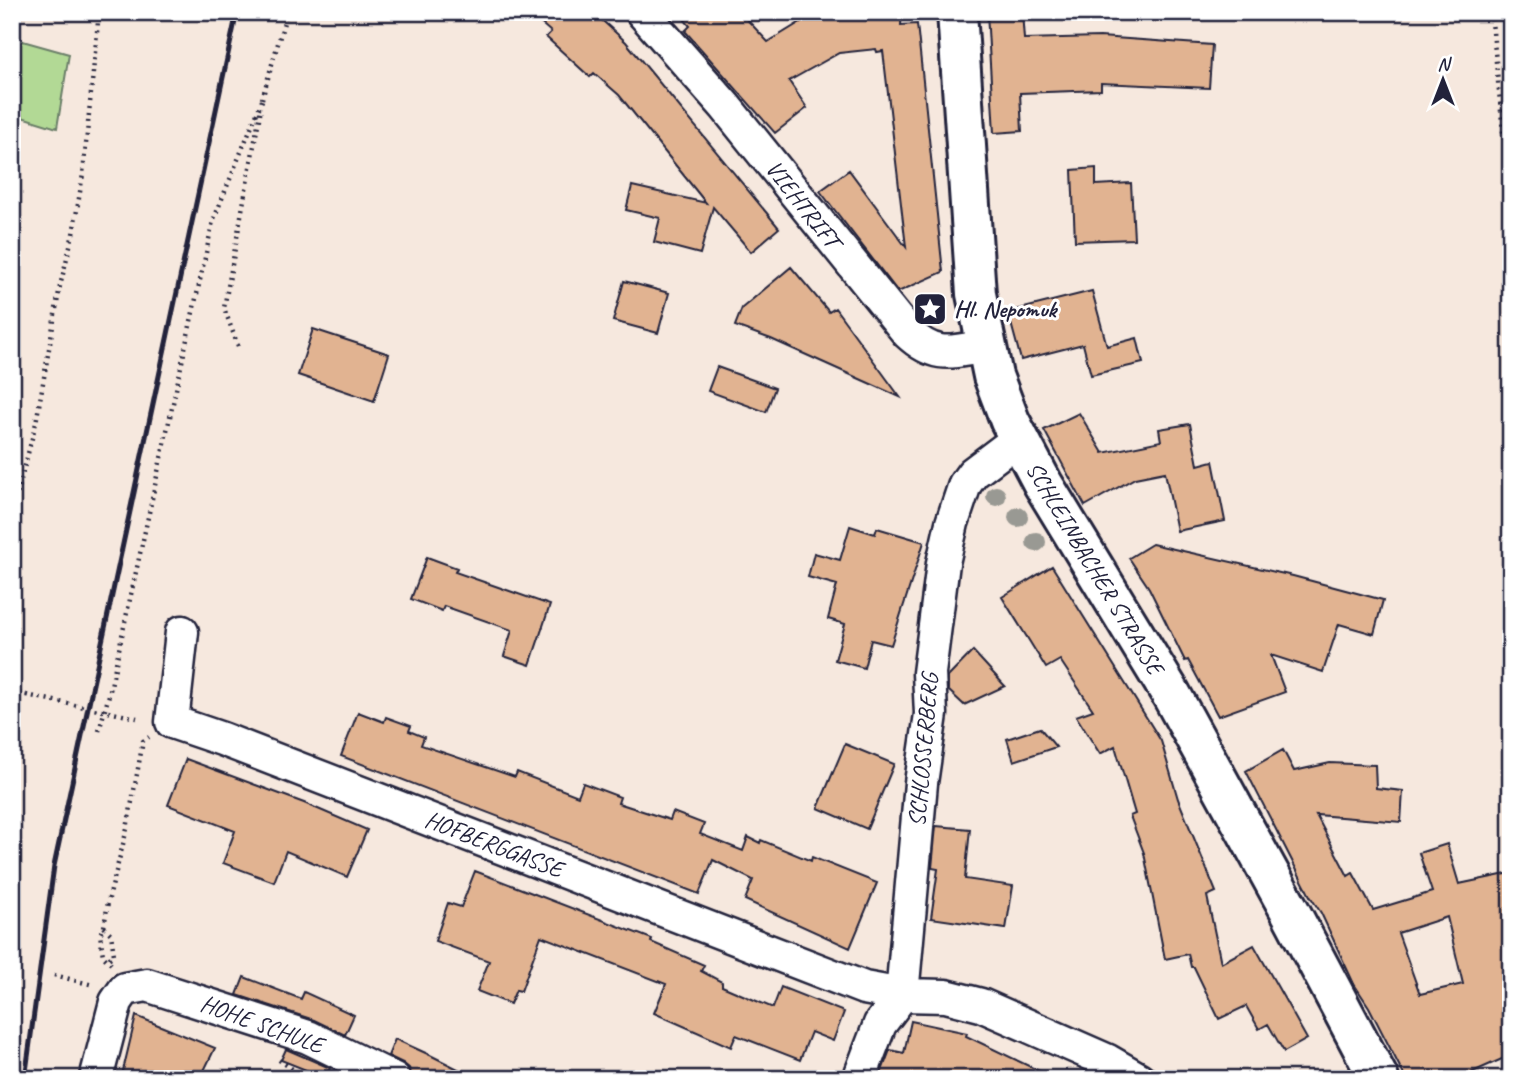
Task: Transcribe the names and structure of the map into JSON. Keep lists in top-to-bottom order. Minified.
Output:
{"streets":{"main road":["SCHLEINBACHER STRASSE"],"street":["VIEHTRIFT","SCHLOSSERBERG","HOFBERGGASSE","HOHE SCHULE"]},"crossings":[["VIEHTRIFT","SCHLEINBACHER STRASSE"],["SCHLEINBACHER STRASSE","SCHLOSSERBERG"],["SCHLOSSERBERG","HOFBERGGASSE"]],"places":{"place":["Hl. Nepomuk"]},"north":"top"}
